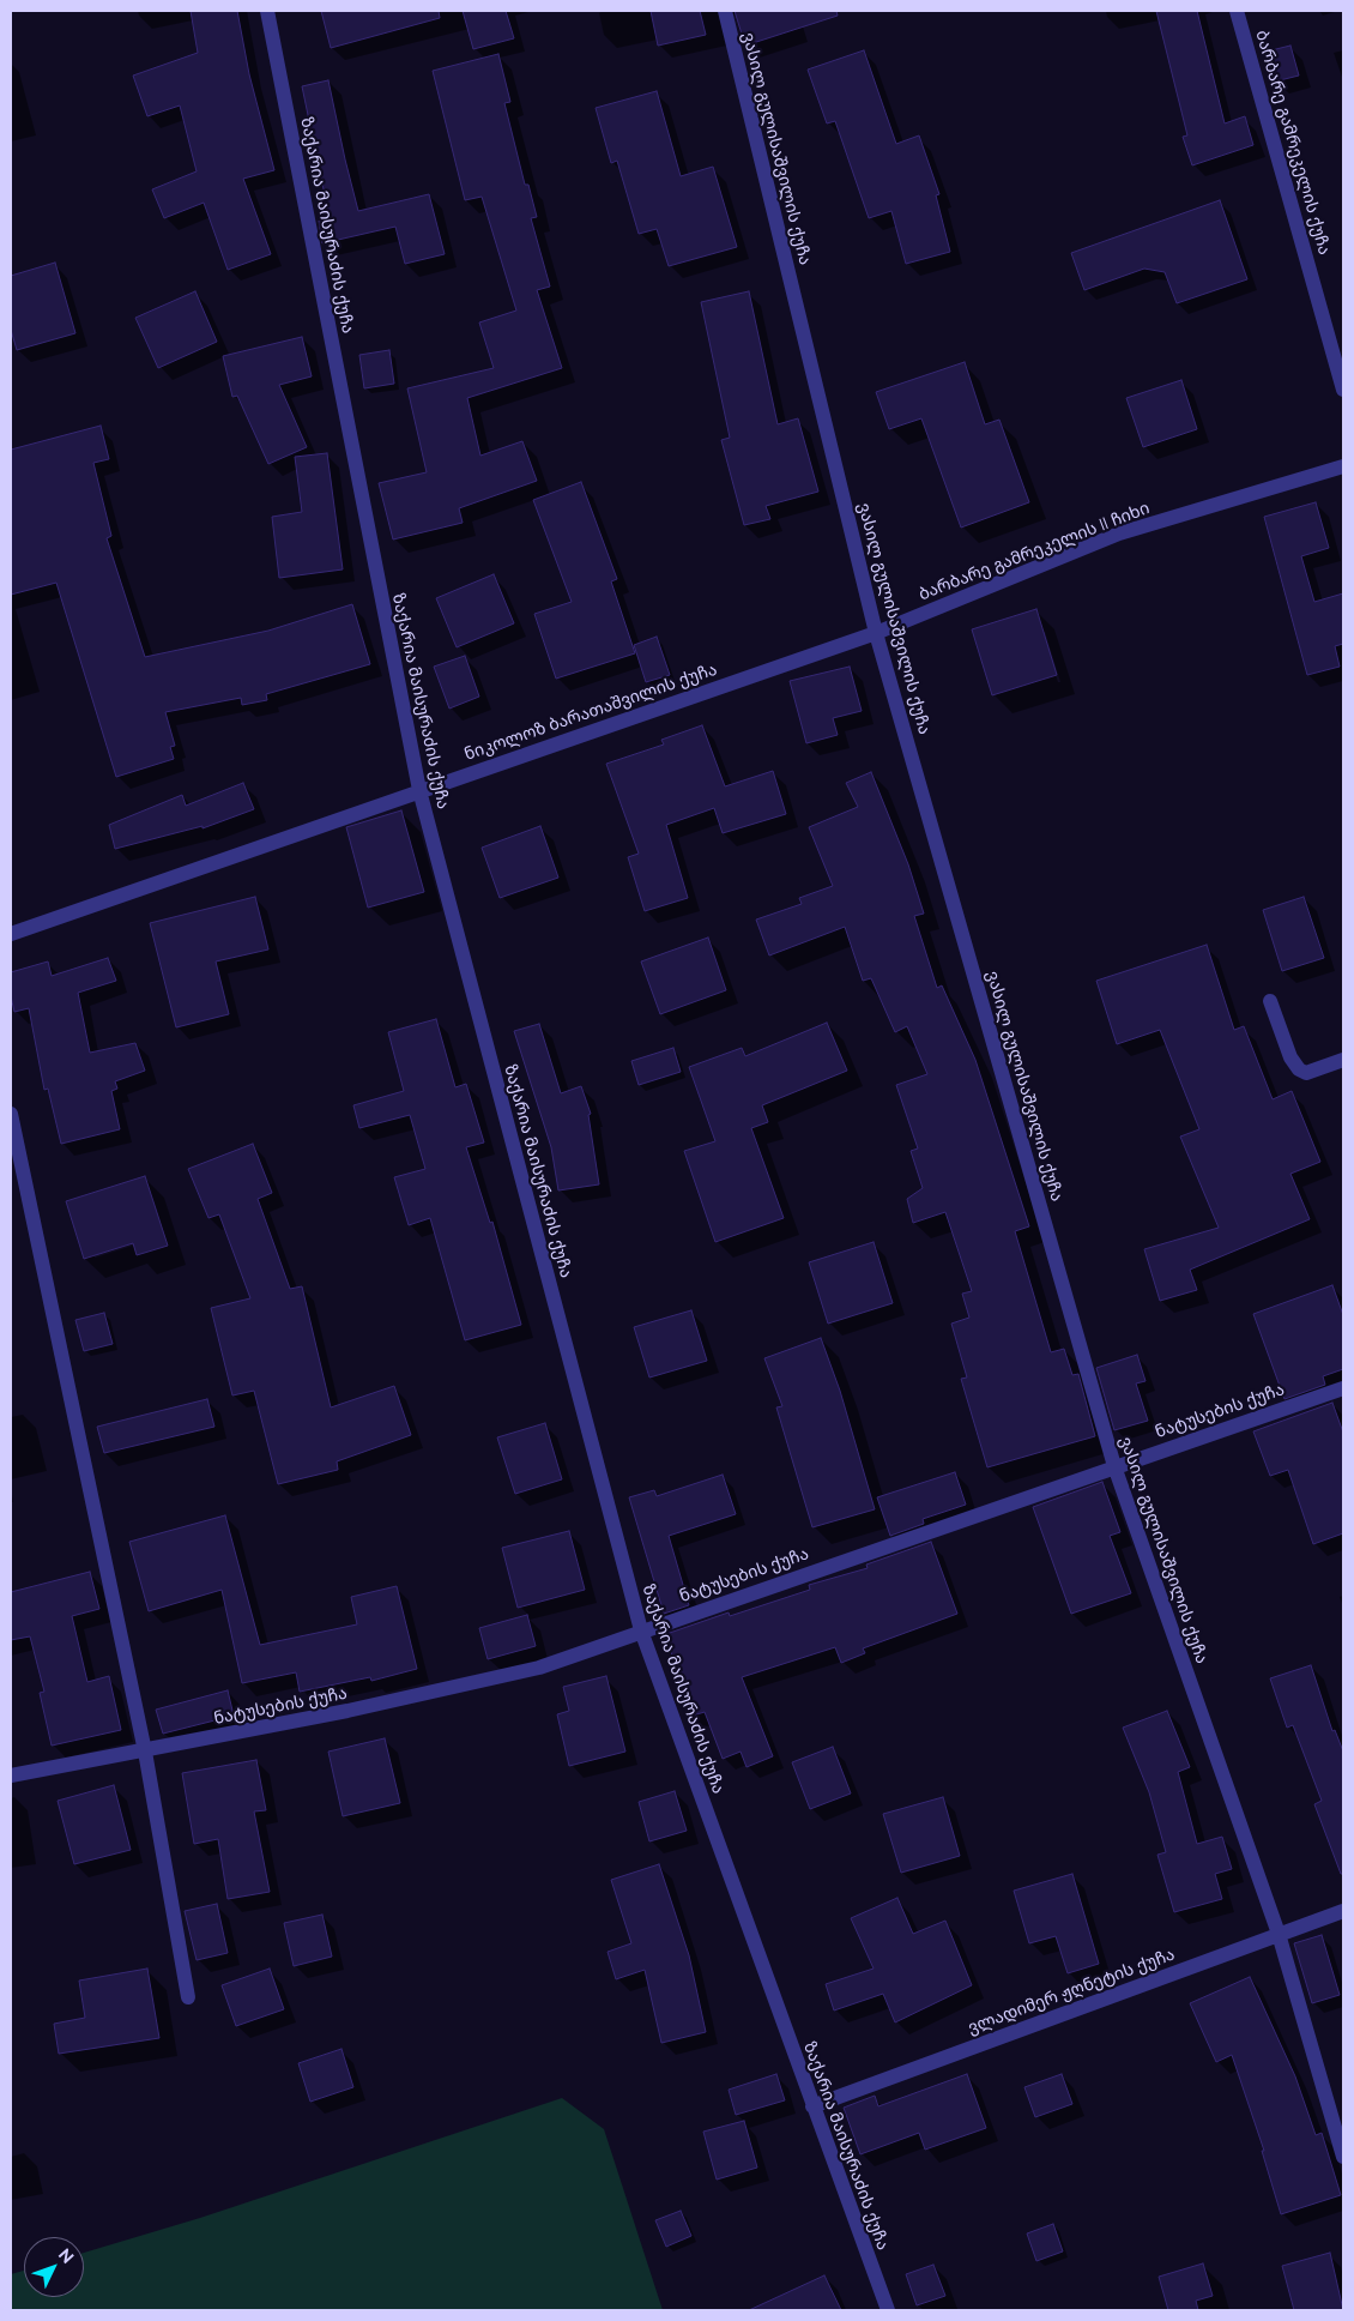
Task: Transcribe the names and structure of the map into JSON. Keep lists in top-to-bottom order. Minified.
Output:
{"streets":{"street":["ბარბარე გამრეკელის ქუჩა","ვასილ გულისაშვილის ქუჩა","ზაქარია მაისურაძის ქუჩა","ბარბარე გამრეკელის II ჩიხი","ნიკოლოზ ბარათაშვილის ქუჩა","ნატუსების ქუჩა","ვლადიმერ ჟღნეტის ქუჩა"]},"crossings":[["ვასილ გულისაშვილის ქუჩა","ბარბარე გამრეკელის II ჩიხი"],["ვასილ გულისაშვილის ქუჩა","ნიკოლოზ ბარათაშვილის ქუჩა"],["ვასილ გულისაშვილის ქუჩა","ნატუსების ქუჩა"],["ვასილ გულისაშვილის ქუჩა","ვლადიმერ ჟღნეტის ქუჩა"],["ზაქარია მაისურაძის ქუჩა","ნიკოლოზ ბარათაშვილის ქუჩა"],["ზაქარია მაისურაძის ქუჩა","ნატუსების ქუჩა"],["ზაქარია მაისურაძის ქუჩა","ვლადიმერ ჟღნეტის ქუჩა"],["ბარბარე გამრეკელის II ჩიხი","ნიკოლოზ ბარათაშვილის ქუჩა"]],"north":"top right"}
